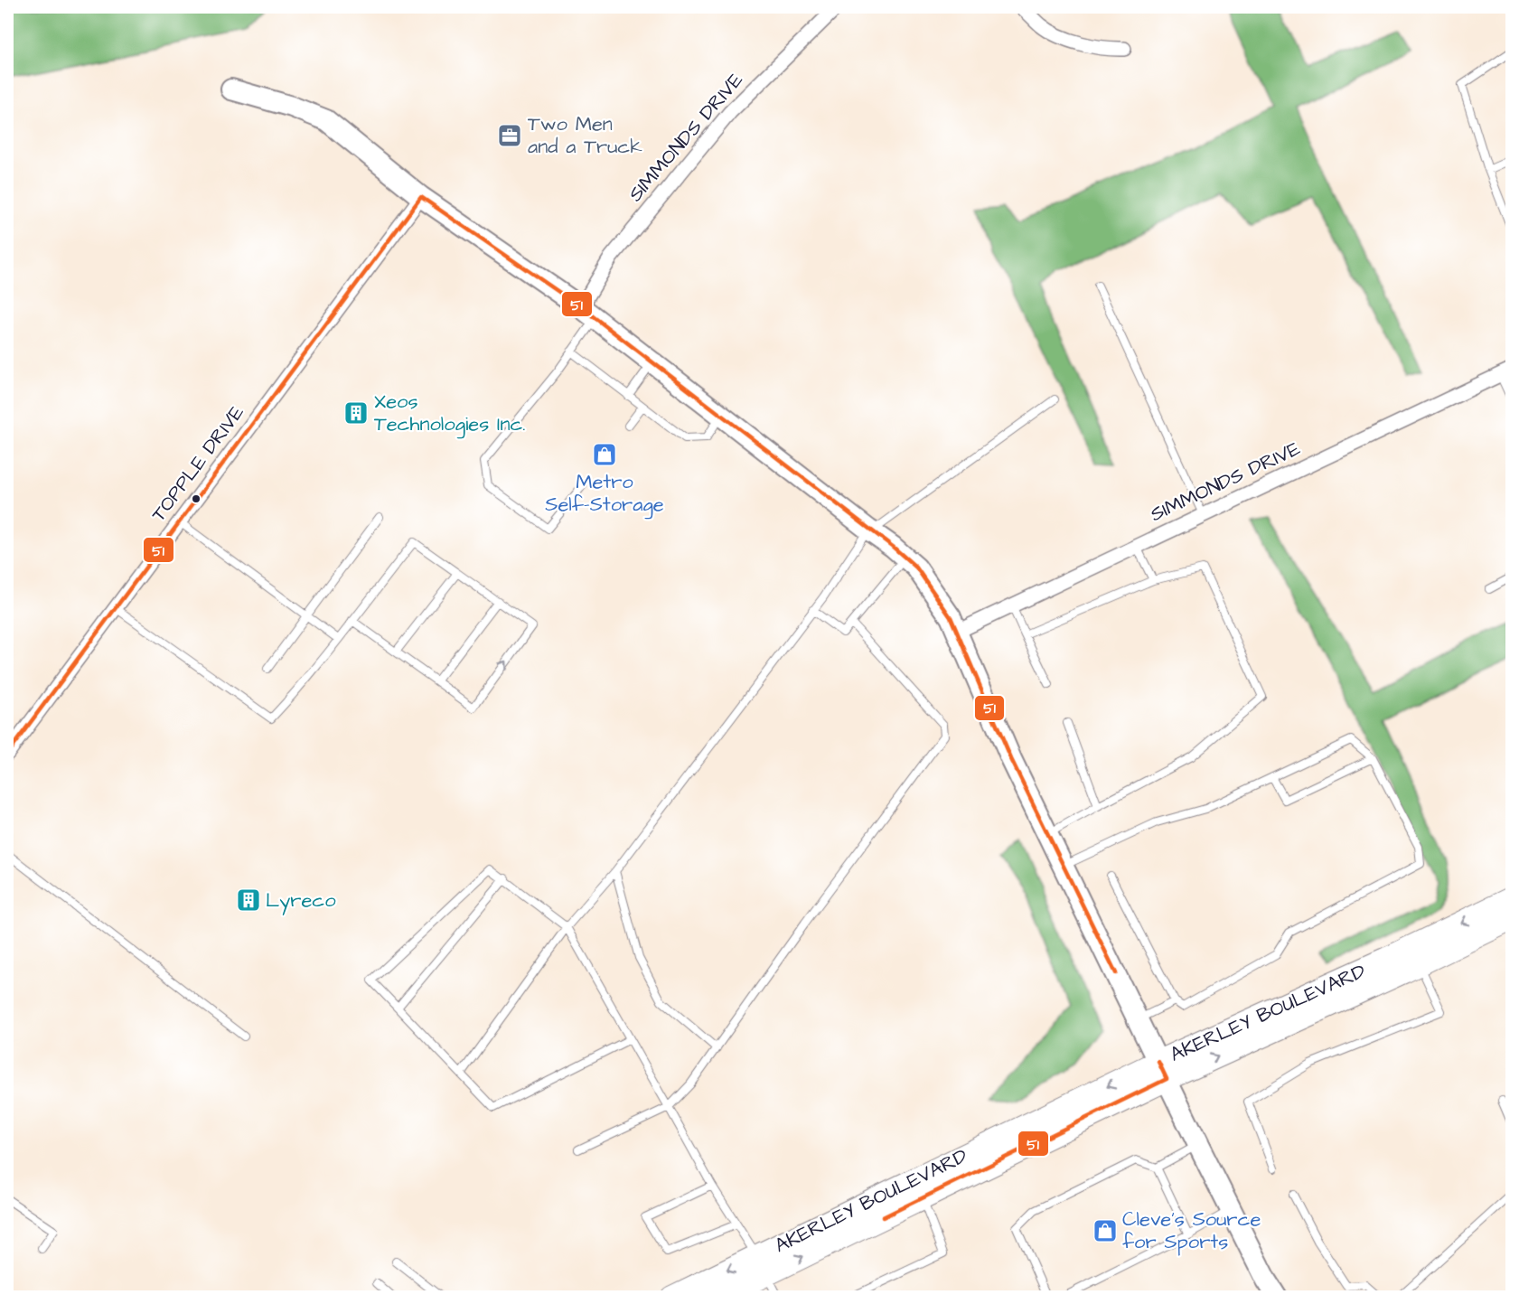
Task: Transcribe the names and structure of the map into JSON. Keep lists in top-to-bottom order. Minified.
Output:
{"streets":{"main road":["AKERLEY BOULEVARD"],"street":["SIMMONDS DRIVE","TOPPLE DRIVE"]},"places":{"office":["Two Men and a Truck"],"building":["Xeos Technologies Inc.","Lyreco"],"shop":["Metro Self-Storage","Cleve's Source for Sports"]},"lines":["transit line 51"]}
